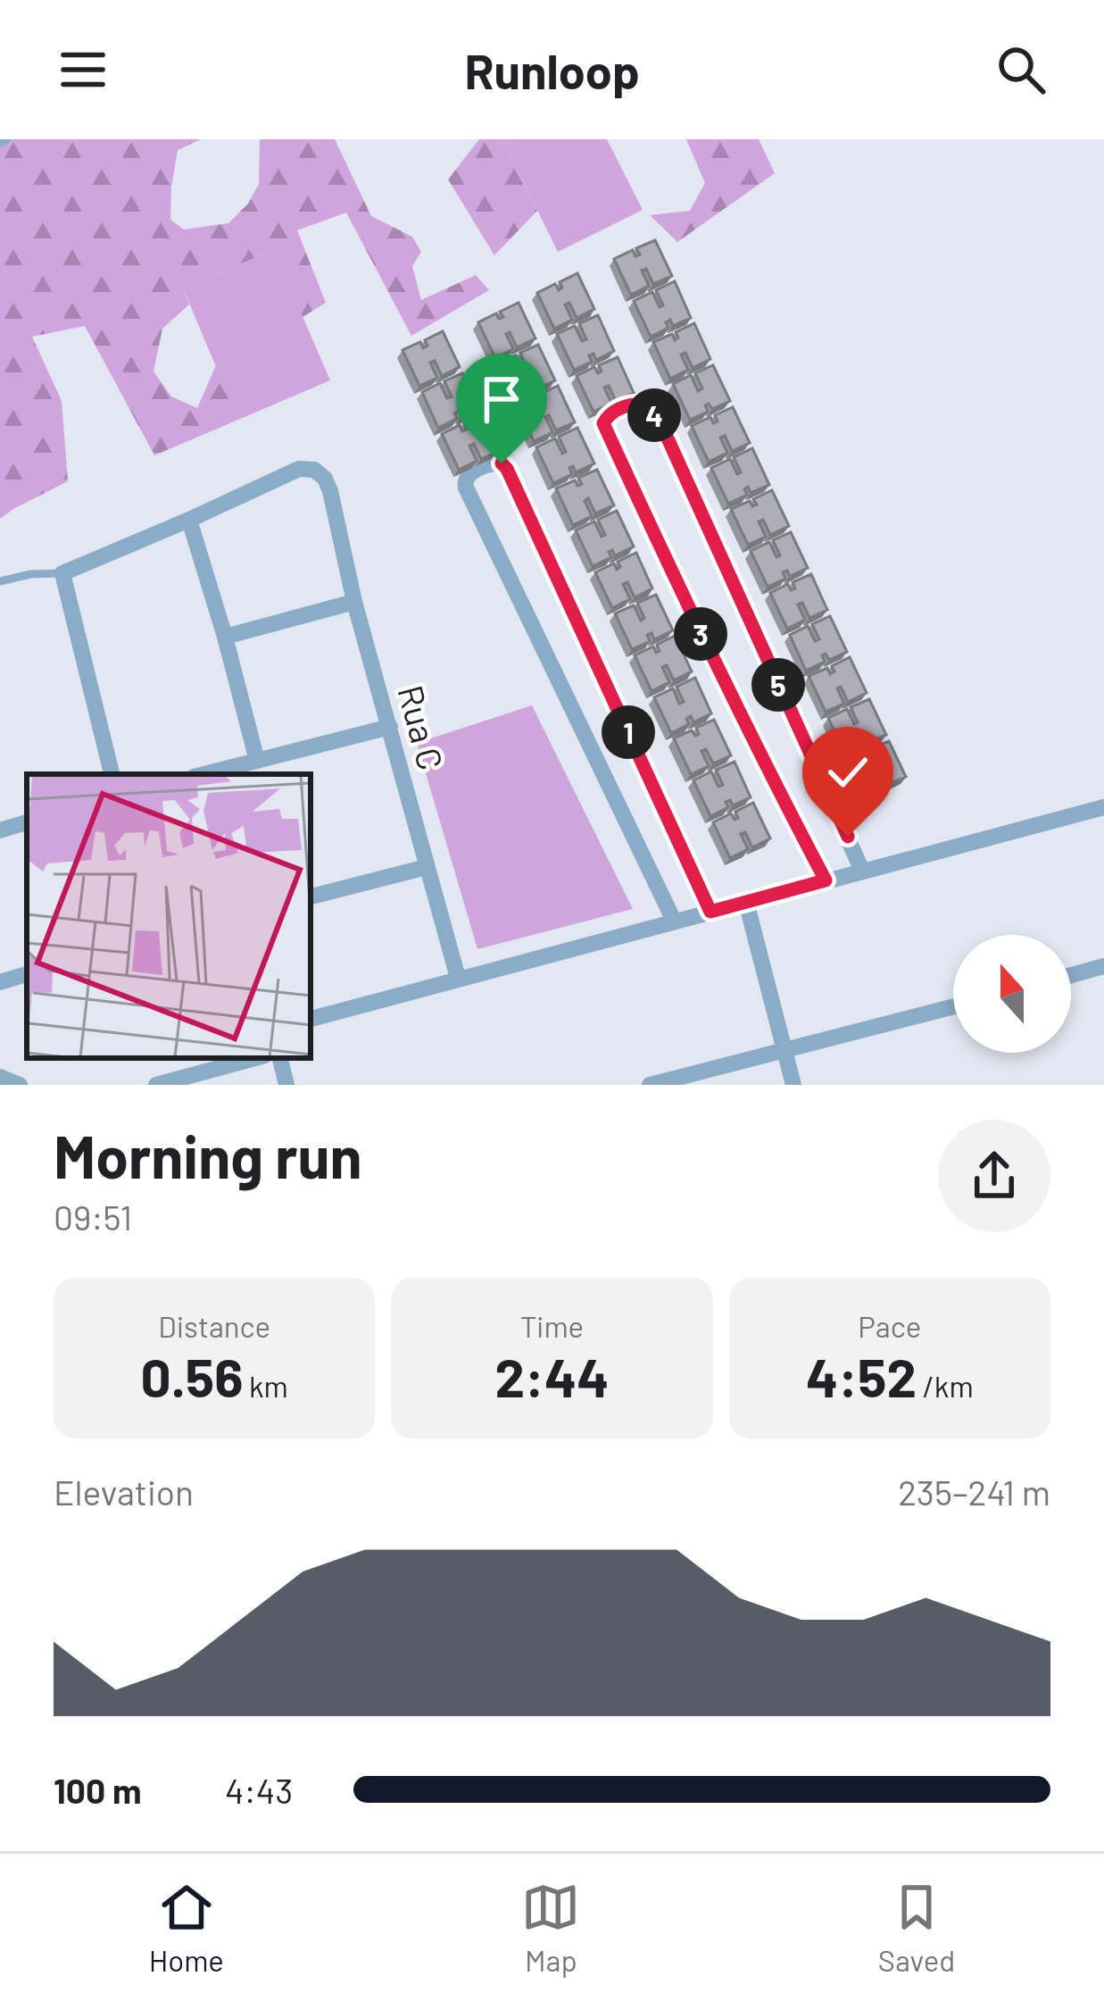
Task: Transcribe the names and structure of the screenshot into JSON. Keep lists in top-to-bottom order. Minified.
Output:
{"streets":{"street":["Rua C"]},"north":"top","page":{"header":"Runloop","pins":["4","3","5","1"],"heading":["Morning run","09:51"],"stats":[["Distance","0.56 km"],["Time","2:44"],["Pace","4:52 /km"]],"chart":["Elevation","235–241 m"],"list":[{"name":"100 m","note":"4:43"}],"tabs":["Home","Map","Saved"]}}
